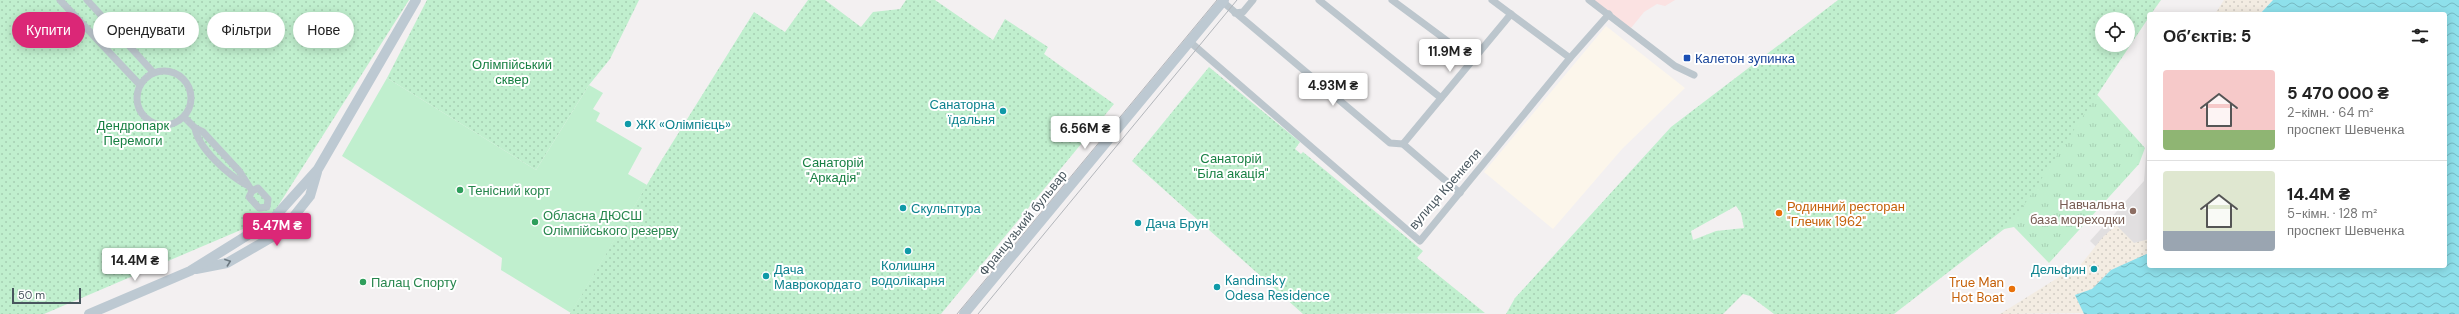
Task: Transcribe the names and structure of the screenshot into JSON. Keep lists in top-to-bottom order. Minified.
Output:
{"streets":{"main road":["Французький бульвар"],"street":["вулиця Кренкеля"]},"crossings":[["вулиця Кренкеля","Французький бульвар"]],"parks":["Олімпійський сквер","Дендропарк Перемоги","Санаторій \"Біла акація\"","Санаторій \"Аркадія\""],"places":{"transit":["Калетон зупинка"],"other":["Санаторна їдальня","ЖК «Олімпієць»","Тенісний корт","Скульптура","Навчальна база мореходки","Родинний ресторан \"Глечик 1962\"","Обласна ДЮСШ Олімпійського резерву","Дача Брун","Колишня водолікарня","Дельфин","Дача Маврокордато","Палац Спорту","Kandinsky Odesa Residence","True Man Hot Boat"]},"scale_bar":"50 m","page":{"chip":["Купити","Орендувати","Фільтри","Нове"],"heading":"Об’єктів: 5","price":["11.9M ₴","4.93M ₴","6.56M ₴","5.47M ₴","14.4M ₴"],"list":[{"name":"5 470 000 ₴","note":"2-кімн. · 64 m² · проспект Шевченка"},{"name":"14.4M ₴","note":"5-кімн. · 128 m² · проспект Шевченка"}],"scale":"50 m"}}
